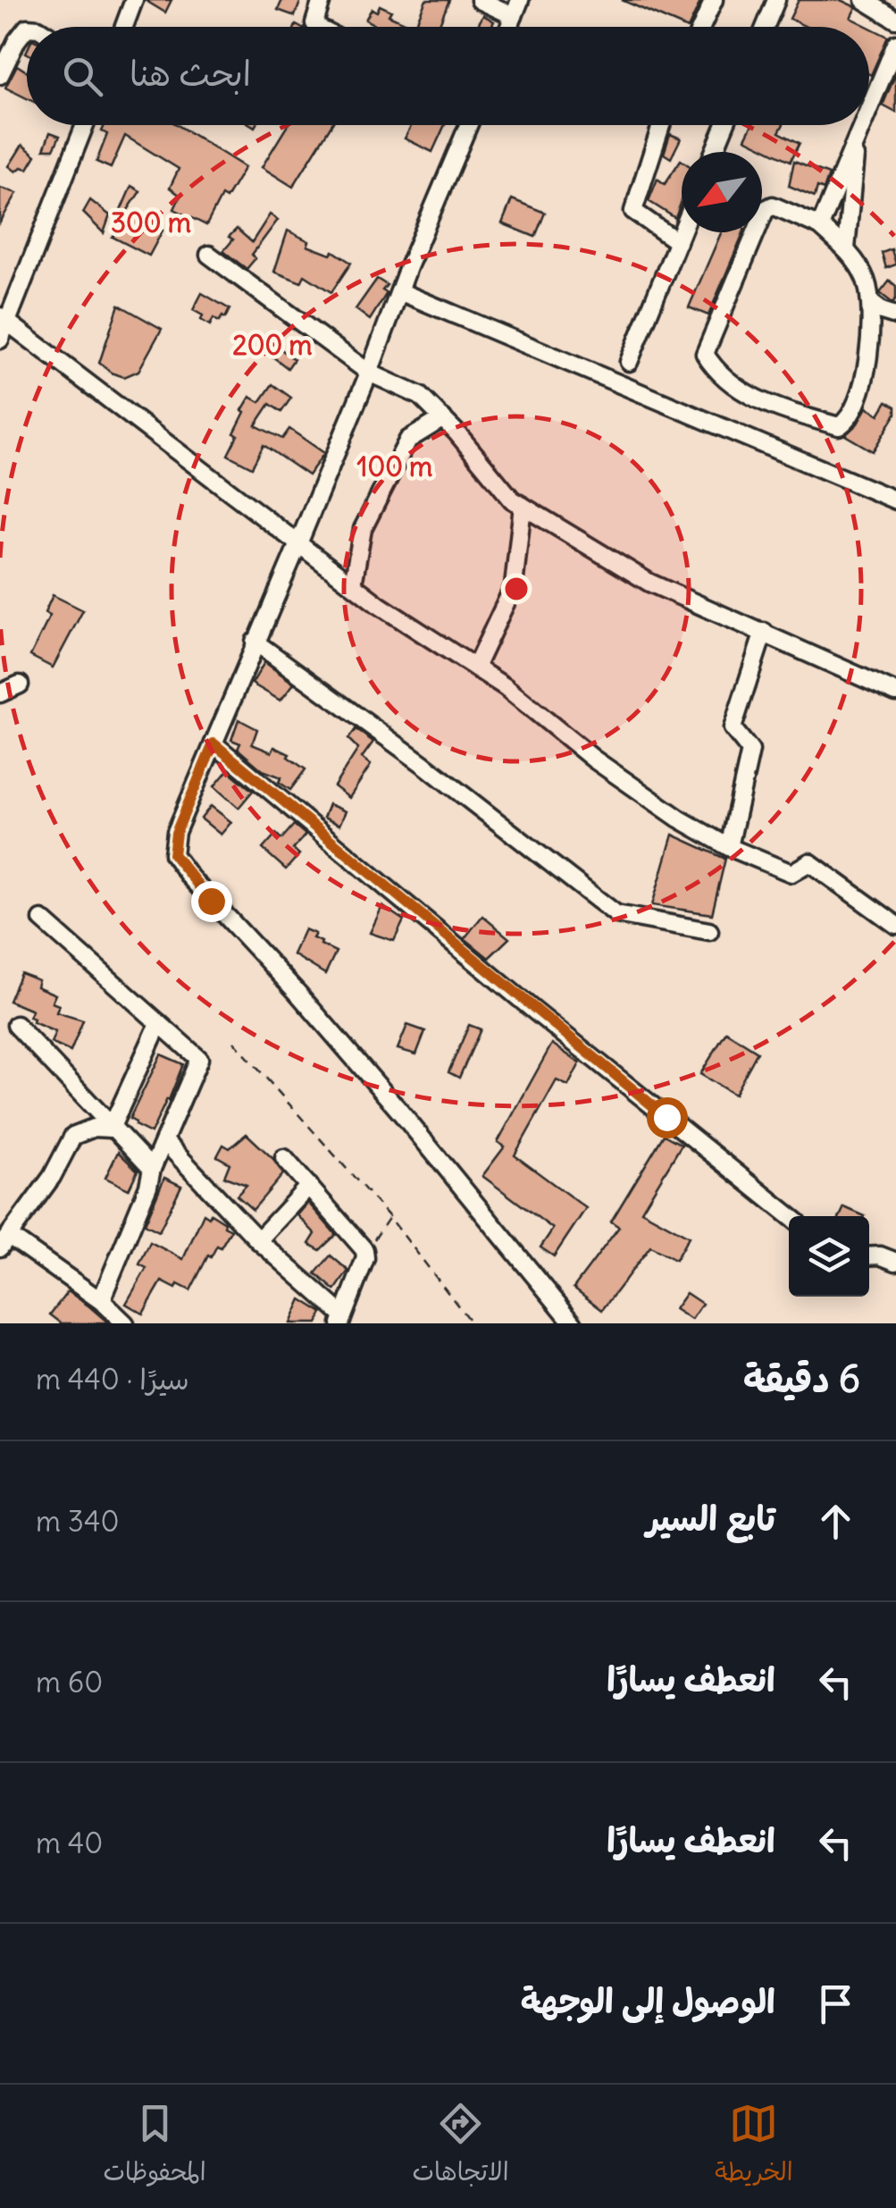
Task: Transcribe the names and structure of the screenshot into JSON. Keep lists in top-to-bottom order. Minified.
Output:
{"north":"bottom left","page":{"search":"ابحث هنا","heading":["6 دقيقة","سيرًا · 440 m"],"list":[["تابع السير","340 m"],["انعطف يسارًا","60 m"],["انعطف يسارًا","40 m"],"الوصول إلى الوجهة"],"nav":["الخريطة","الاتجاهات","المحفوظات"]},"rings":["300 m","200 m","100 m"]}
